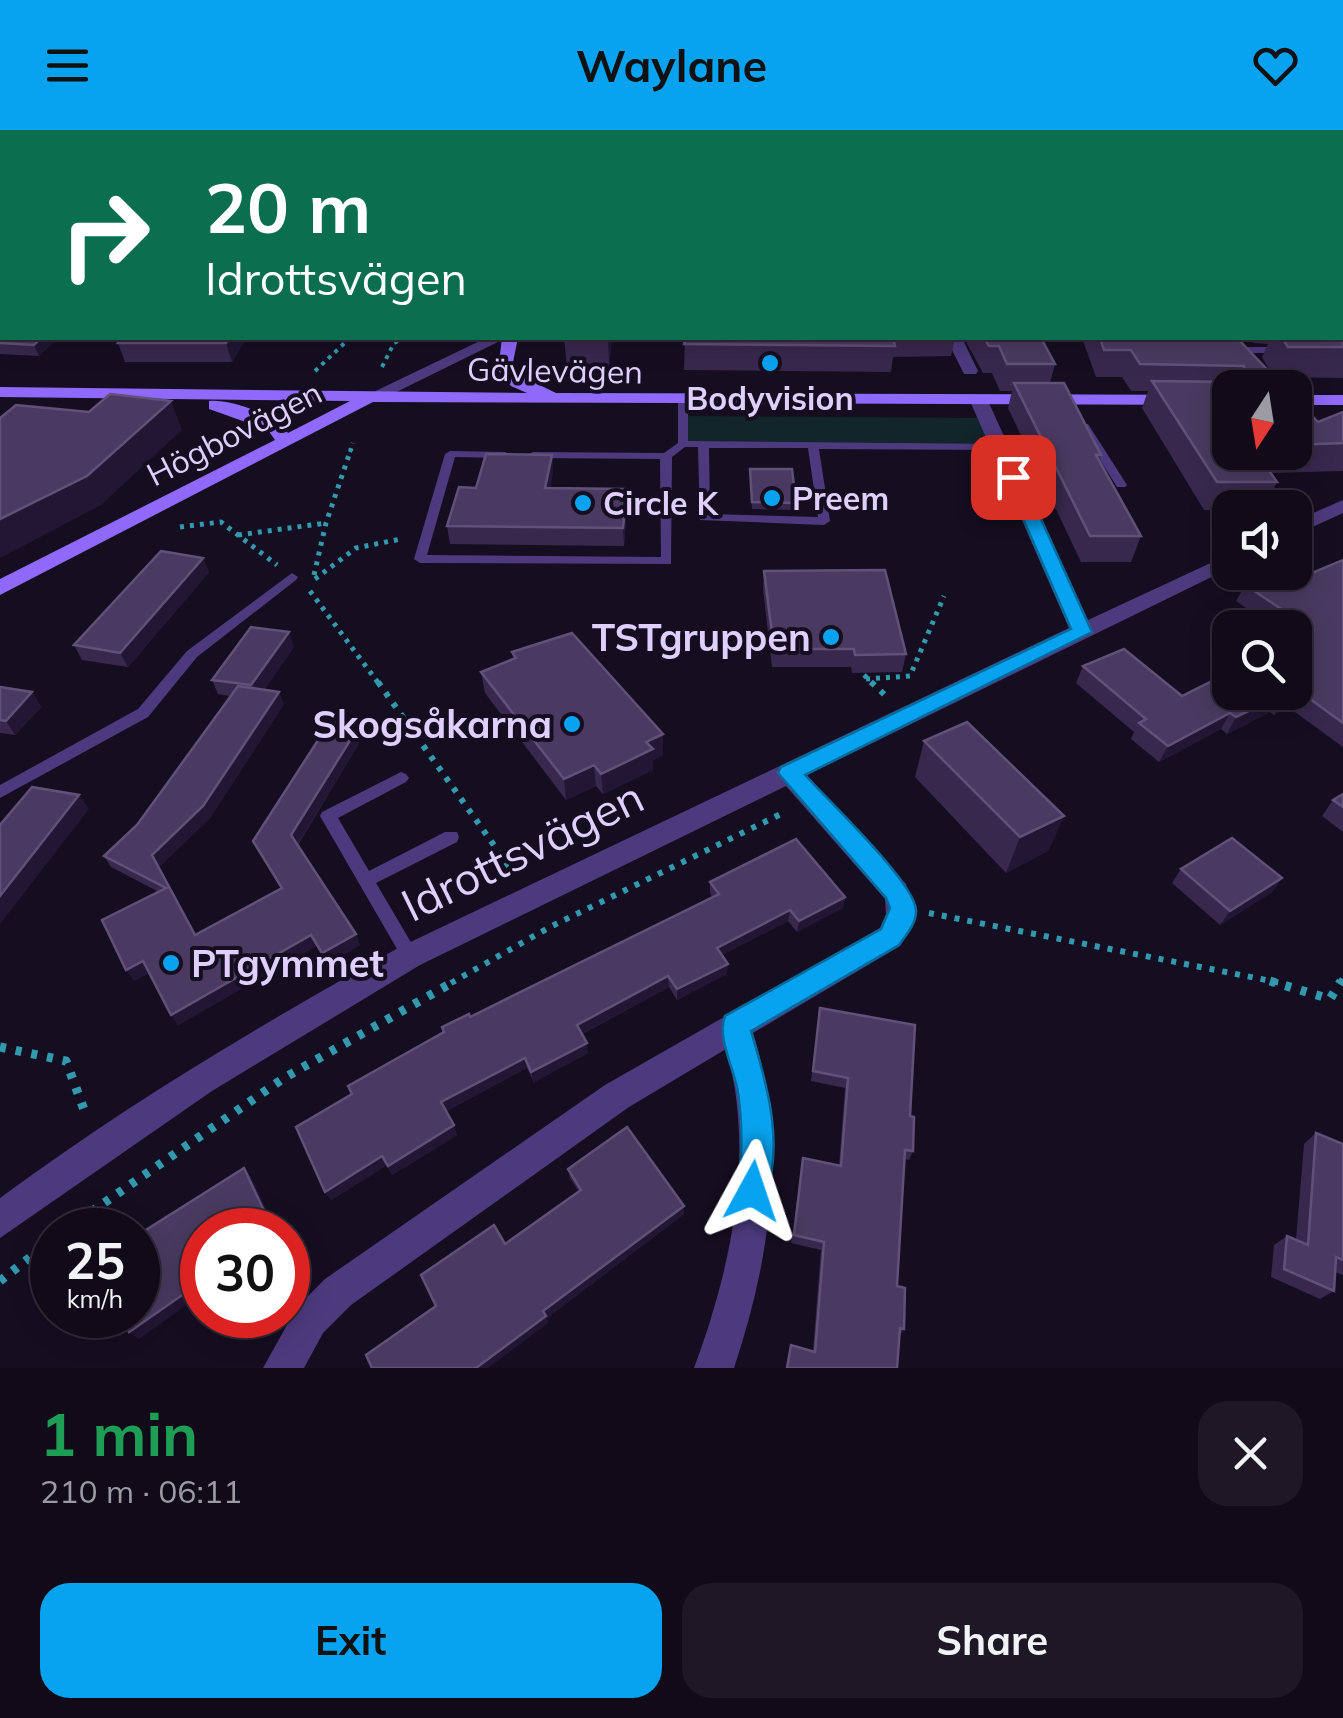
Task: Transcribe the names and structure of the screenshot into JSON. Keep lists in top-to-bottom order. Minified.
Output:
{"streets":{"main road":["Gävlevägen","Högbovägen"],"street":["Idrottsvägen"]},"crossings":[["Gävlevägen","Högbovägen"]],"places":["Bodyvision","Preem","Circle K","TSTgruppen","Skogsåkarna","PTgymmet"],"north":"bottom","page":{"header":"Waylane","turn":["20 m","Idrottsvägen"],"speed":"25 km/h","limit":"30","heading":["1 min","210 m · 06:11"],"buttons":["Exit","Share"]}}
